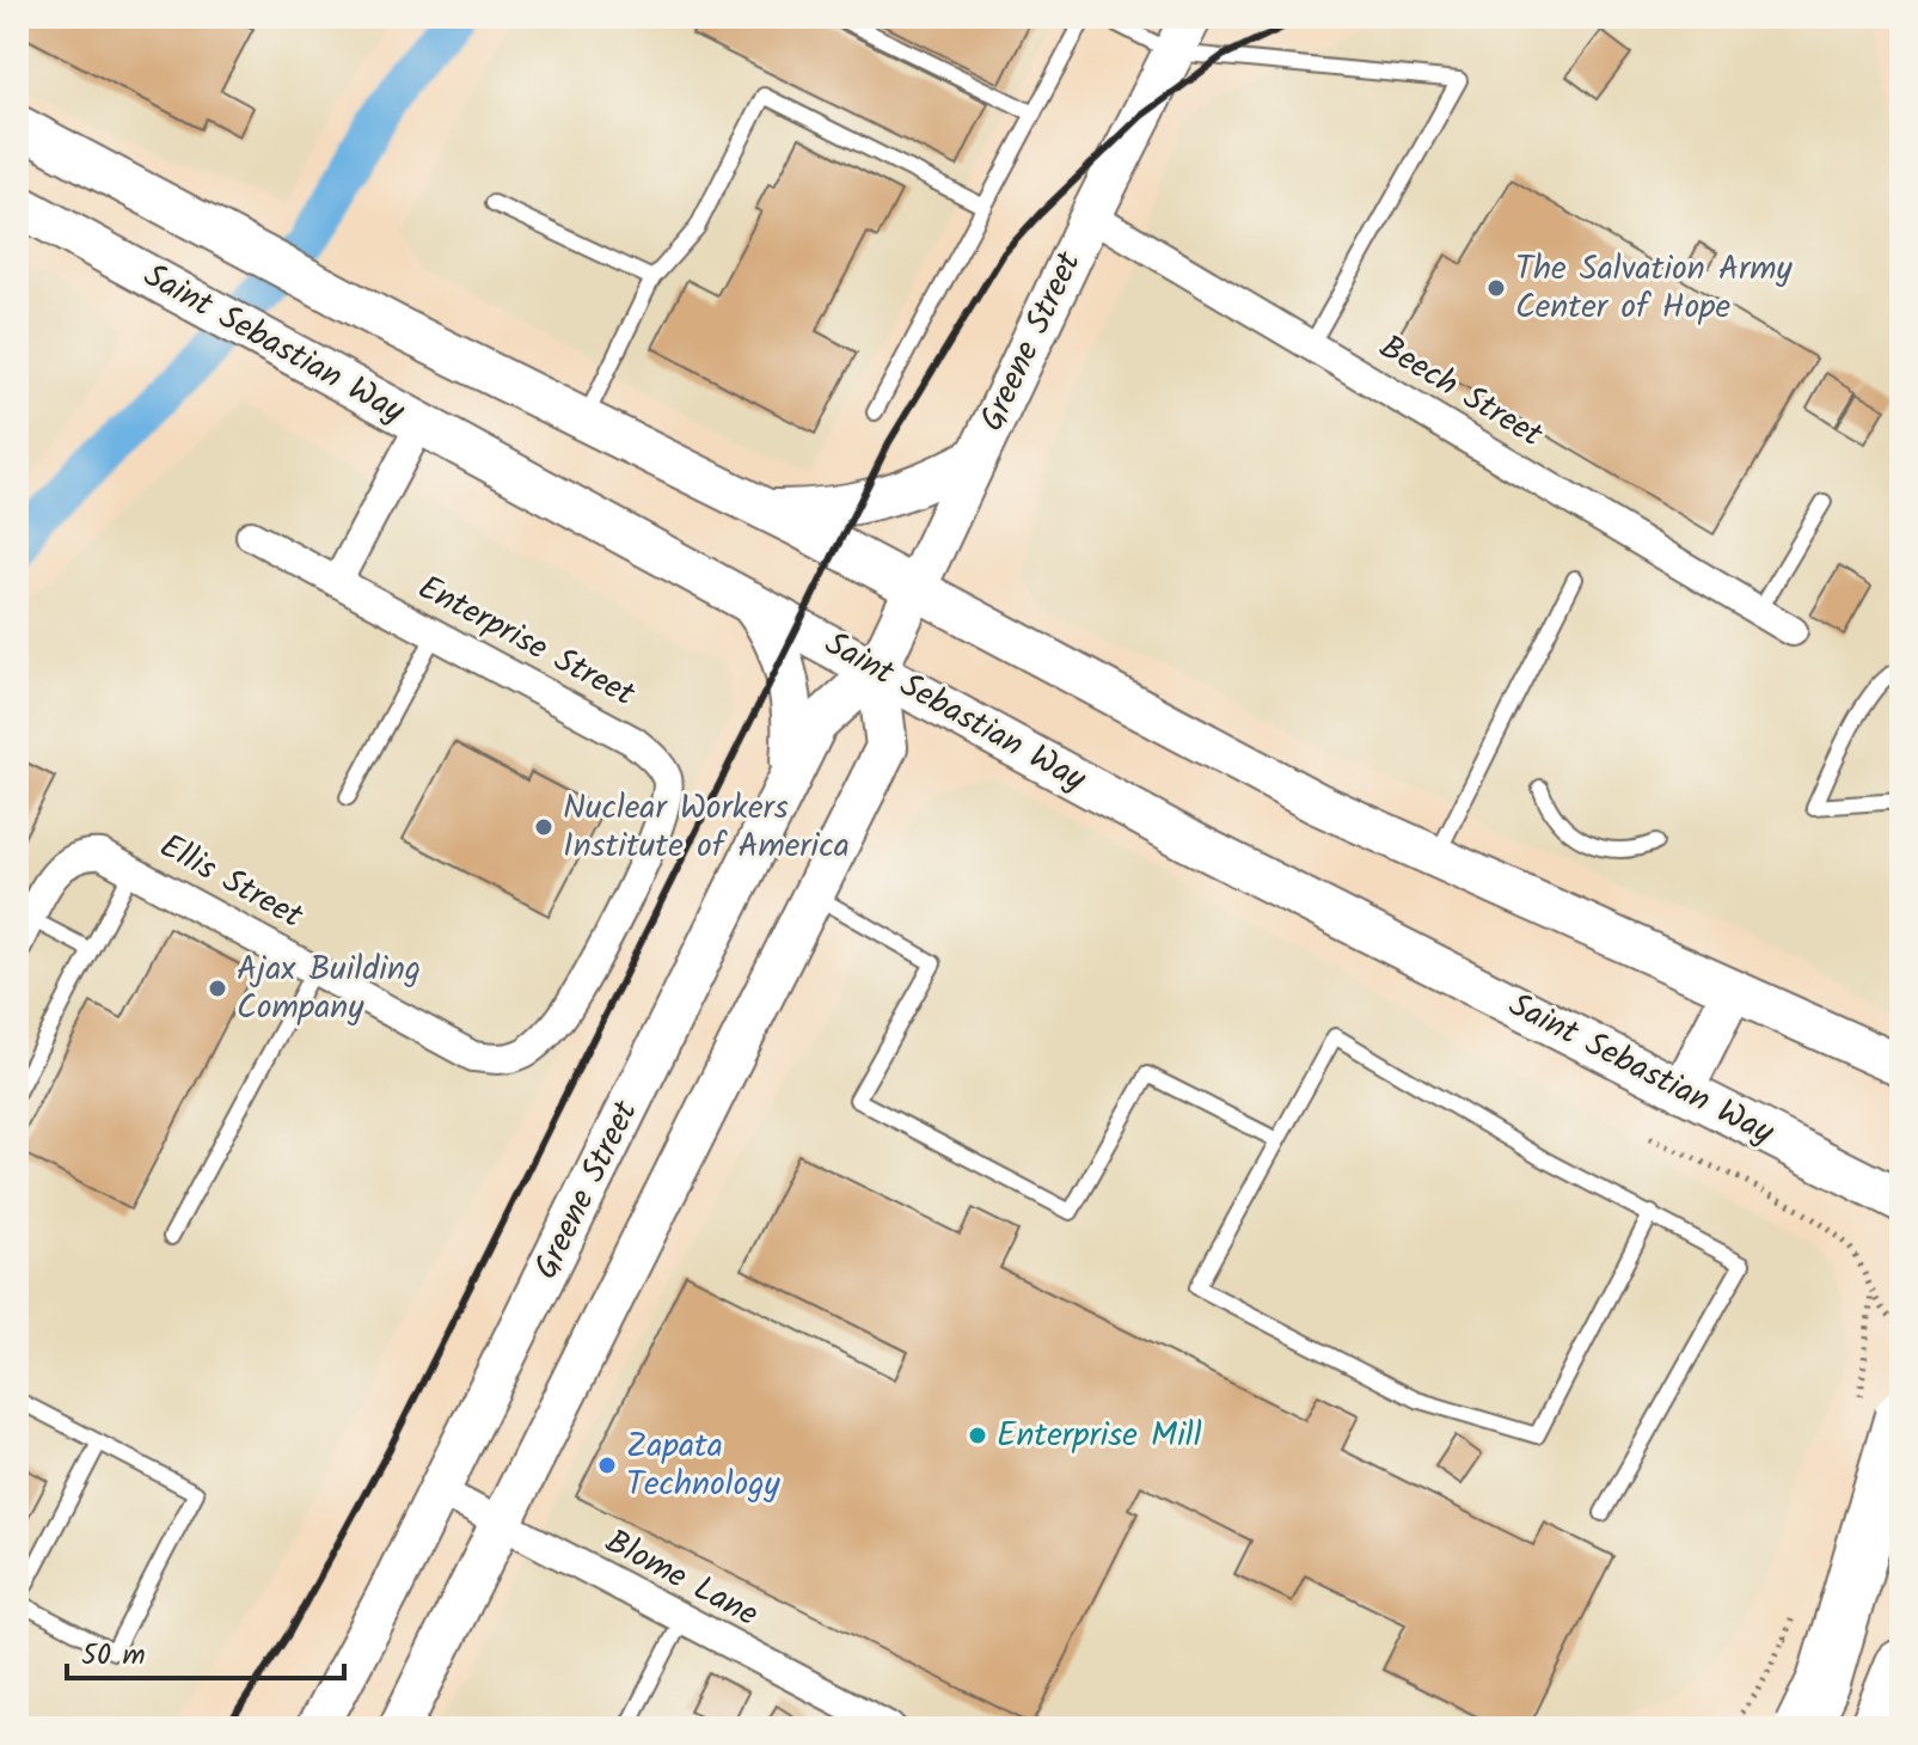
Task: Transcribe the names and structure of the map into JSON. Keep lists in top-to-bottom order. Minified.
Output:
{"streets":{"main road":["Greene Street","Saint Sebastian Way"],"street":["Beech Street","Enterprise Street","Ellis Street","Blome Lane"]},"crossings":[["Greene Street","Saint Sebastian Way"],["Greene Street","Beech Street"],["Greene Street","Blome Lane"],["Enterprise Street","Ellis Street"]],"places":["The Salvation Army Center of Hope","Nuclear Workers Institute of America","Ajax Building Company","Enterprise Mill","Zapata Technology"],"scale_bar":"50 m"}
